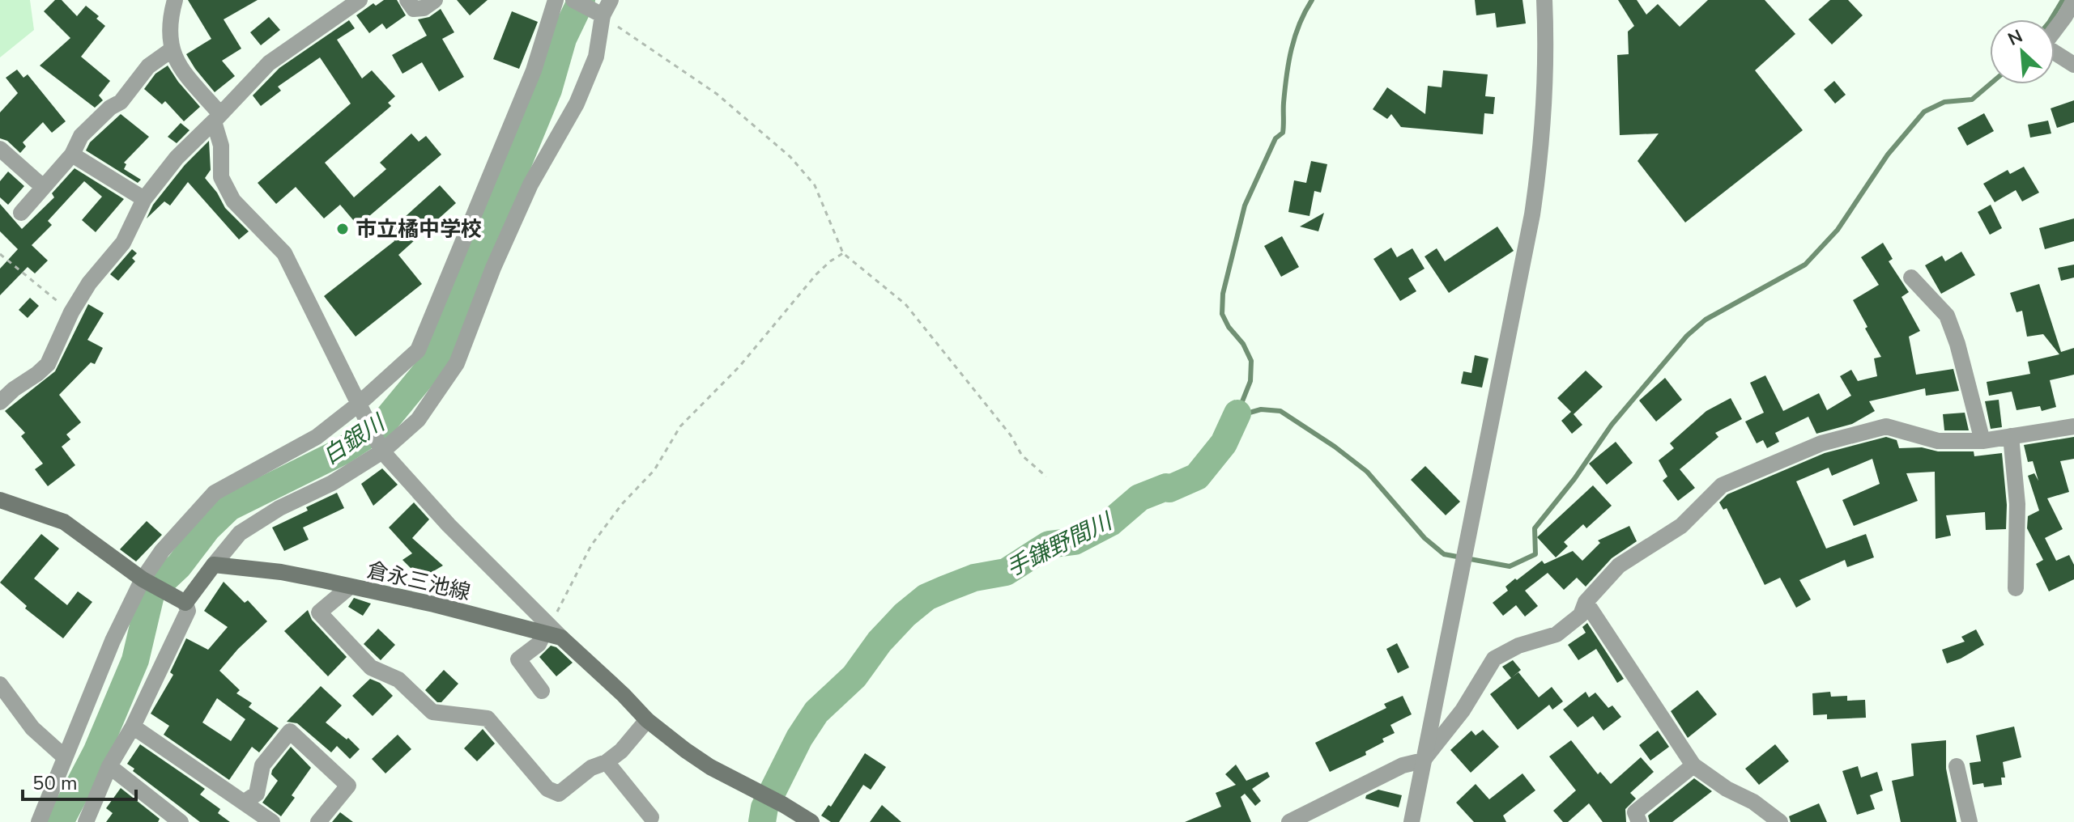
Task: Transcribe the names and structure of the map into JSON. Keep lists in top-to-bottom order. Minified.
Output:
{"streets":{"main road":["倉永三池線"]},"water":["白銀川","手鎌野間川"],"places":["市立橘中学校"],"scale_bar":"50 m","north":"top left"}
